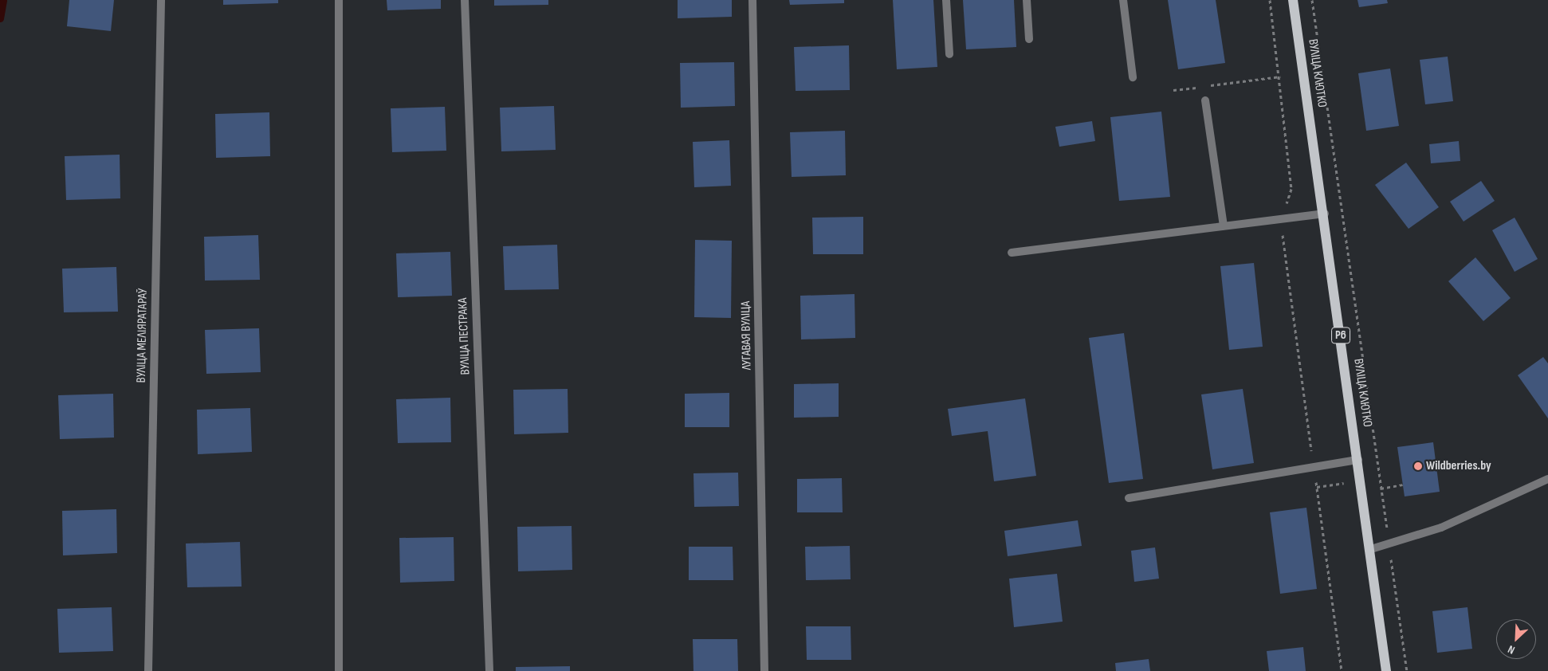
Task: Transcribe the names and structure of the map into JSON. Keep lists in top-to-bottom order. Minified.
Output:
{"streets":{"main road":["ВУЛІЦА КЛЮТКО","Р6"],"street":["ВУЛІЦА МЕЛІЯРАТАРАЎ","ЛУГАВАЯ ВУЛІЦА","ВУЛІЦА ПЕСТРАКА"]},"places":["Wildberries.by"],"north":"bottom left"}
